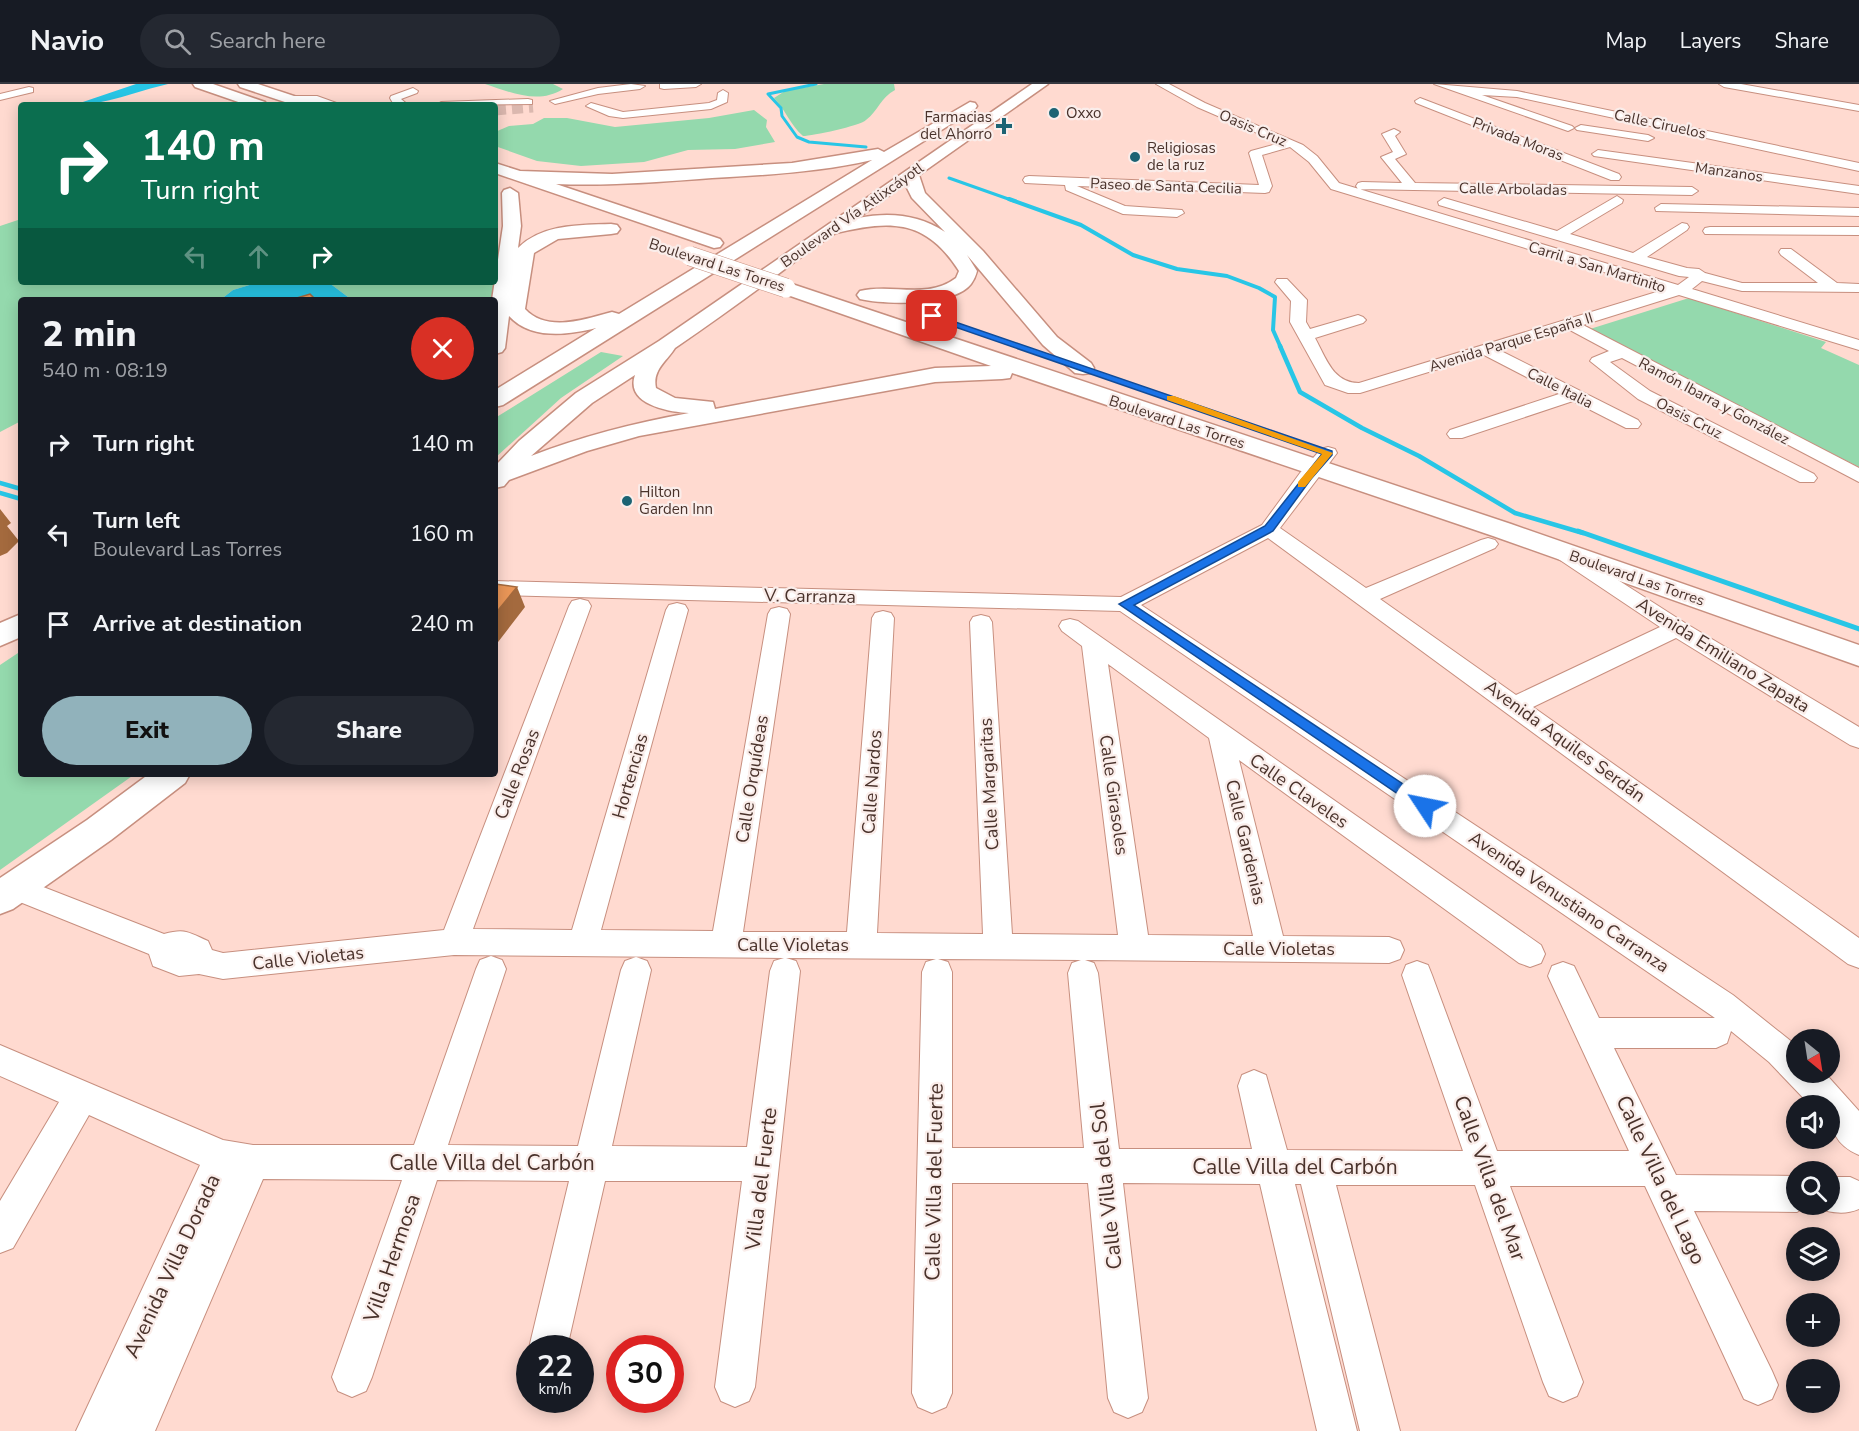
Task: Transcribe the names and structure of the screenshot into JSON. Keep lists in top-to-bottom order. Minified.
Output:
{"streets":{"main road":["Boulevard Vía Atlixcáyotl","Boulevard Las Torres"],"street":["Calle Ciruelos","Oasis Cruz","Privada Moras","Manzanos","Paseo de Santa Cecilia","Calle Arboladas","Carril a San Martinito","Avenida Parque España II","Calle Italia","Ramón Ibarra y González","V. Carranza","Avenida Emiliano Zapata","Avenida Aquiles Serdán","Calle Rosas","Hortencias","Calle Orquídeas","Calle Nardos","Calle Margaritas","Calle Claveles","Calle Girasoles","Calle Gardenias","Avenida Venustiano Carranza","Calle Violetas","Calle Villa del Carbón","Calle Villa del Mar","Villa del Fuerte","Calle Villa del Lago","Calle Villa del Fuerte","Calle Villa del Sol","Villa Hermosa","Avenida Villa Dorada"]},"crossings":[["Oasis Cruz","Paseo de Santa Cecilia"],["Oasis Cruz","Calle Arboladas"],["Oasis Cruz","Carril a San Martinito"],["Oasis Cruz","Ramón Ibarra y González"],["Privada Moras","Calle Arboladas"],["Calle Arboladas","Carril a San Martinito"],["Boulevard Las Torres","Avenida Emiliano Zapata"],["Carril a San Martinito","Avenida Parque España II"],["Avenida Parque España II","Calle Italia"],["Avenida Parque España II","Ramón Ibarra y González"],["V. Carranza","Avenida Venustiano Carranza"],["Calle Rosas","Calle Violetas"],["Hortencias","Calle Violetas"],["Calle Orquídeas","Calle Violetas"],["Calle Nardos","Calle Violetas"],["Calle Margaritas","Calle Violetas"],["Calle Claveles","Calle Girasoles"],["Calle Claveles","Calle Gardenias"],["Calle Girasoles","Calle Violetas"],["Calle Gardenias","Calle Violetas"],["Calle Villa del Carbón","Calle Villa del Mar"],["Calle Villa del Carbón","Villa del Fuerte"],["Calle Villa del Carbón","Calle Villa del Lago"],["Calle Villa del Carbón","Calle Villa del Fuerte"],["Calle Villa del Carbón","Calle Villa del Sol"],["Calle Villa del Carbón","Villa Hermosa"],["Calle Villa del Carbón","Avenida Villa Dorada"]],"places":{"other":["Oxxo","Religiosas de la ruz","Hilton Garden Inn"],"health":["Farmacias del Ahorro"]},"north":"bottom right","page":{"header":"Navio","search":"Search here","nav":["Map","Layers","Share"],"turn":["140 m","Turn right"],"heading":["2 min","540 m · 08:19"],"list":[{"name":"Turn right","value":"140 m"},{"name":"Turn left","note":"Boulevard Las Torres","value":"160 m"},{"name":"Arrive at destination","value":"240 m"}],"buttons":["Exit","Share"],"map_buttons":["+","−"],"speed":"22 km/h","limit":"30"}}
